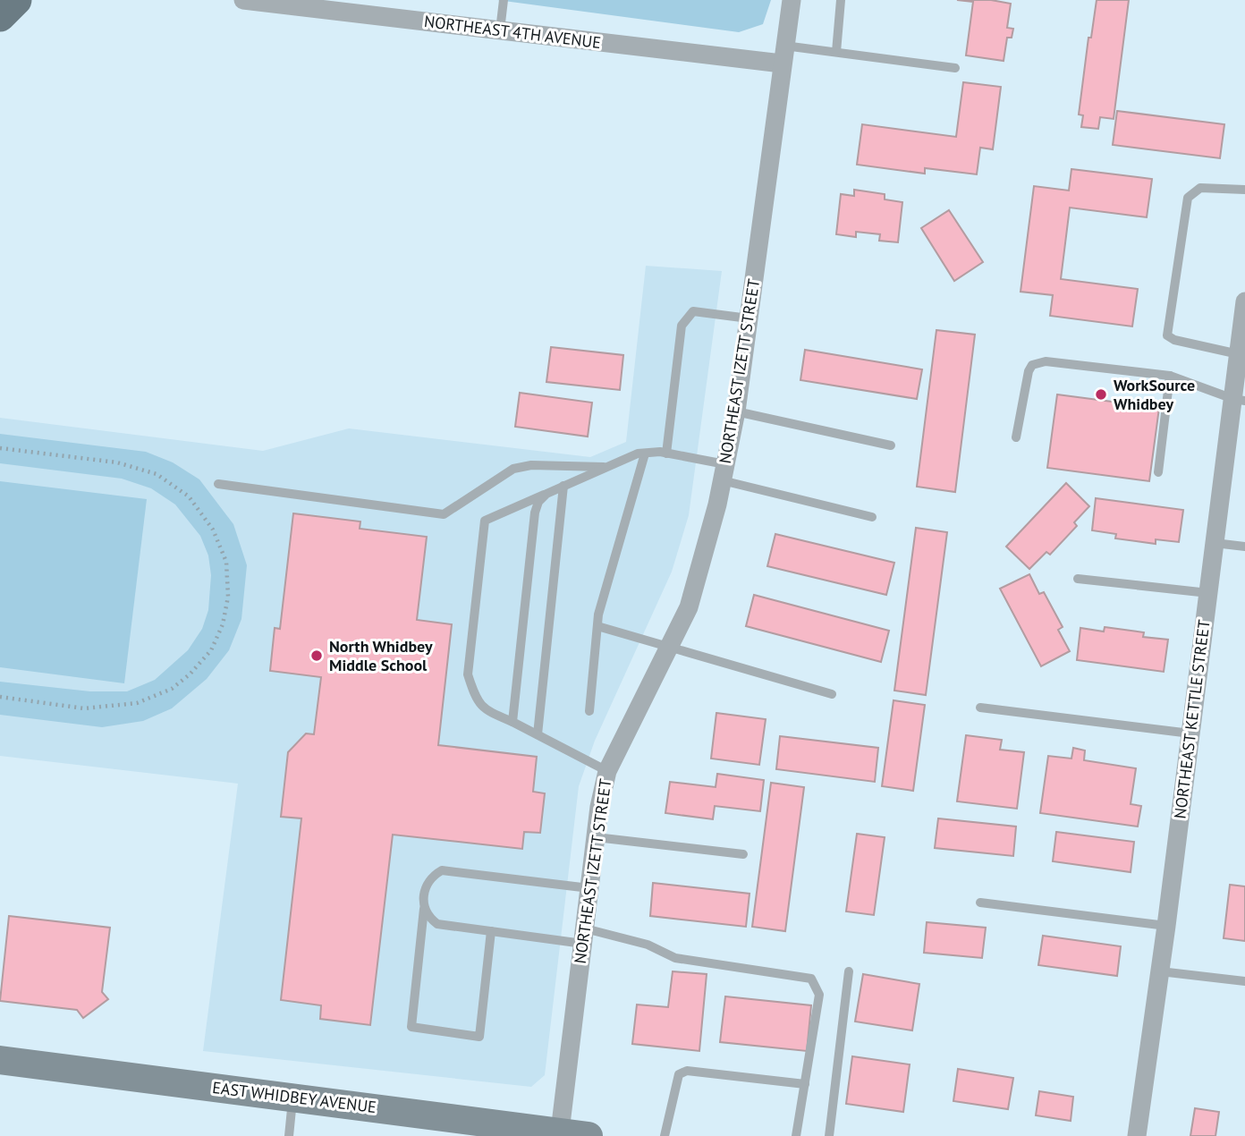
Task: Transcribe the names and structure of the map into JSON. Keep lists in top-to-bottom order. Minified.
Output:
{"streets":{"street":["NORTHEAST 4TH AVENUE","NORTHEAST IZETT STREET","NORTHEAST KETTLE STREET","EAST WHIDBEY AVENUE"]},"crossings":[["NORTHEAST 4TH AVENUE","NORTHEAST IZETT STREET"],["NORTHEAST IZETT STREET","EAST WHIDBEY AVENUE"]],"places":["WorkSource Whidbey","North Whidbey Middle School"]}
